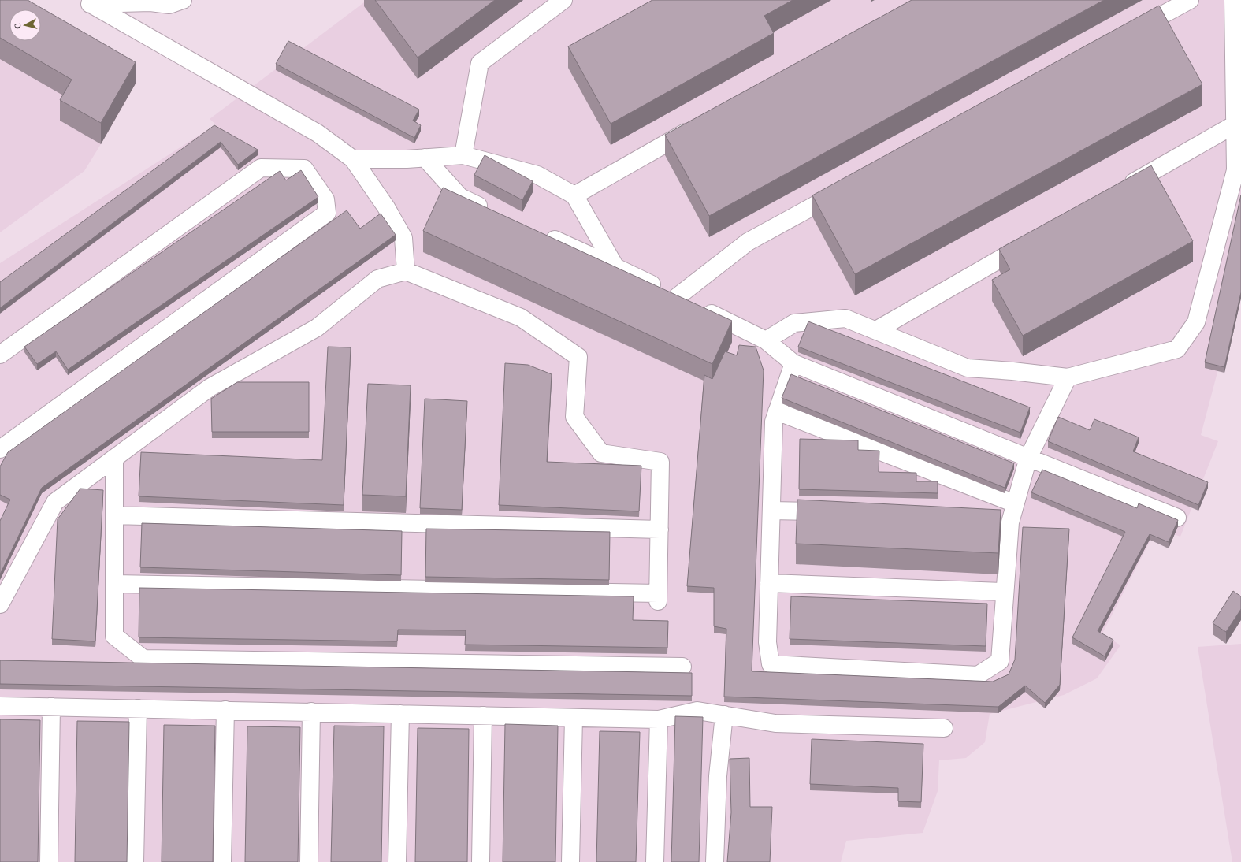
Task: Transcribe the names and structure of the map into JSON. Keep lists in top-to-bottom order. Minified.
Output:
{"north":"left"}
